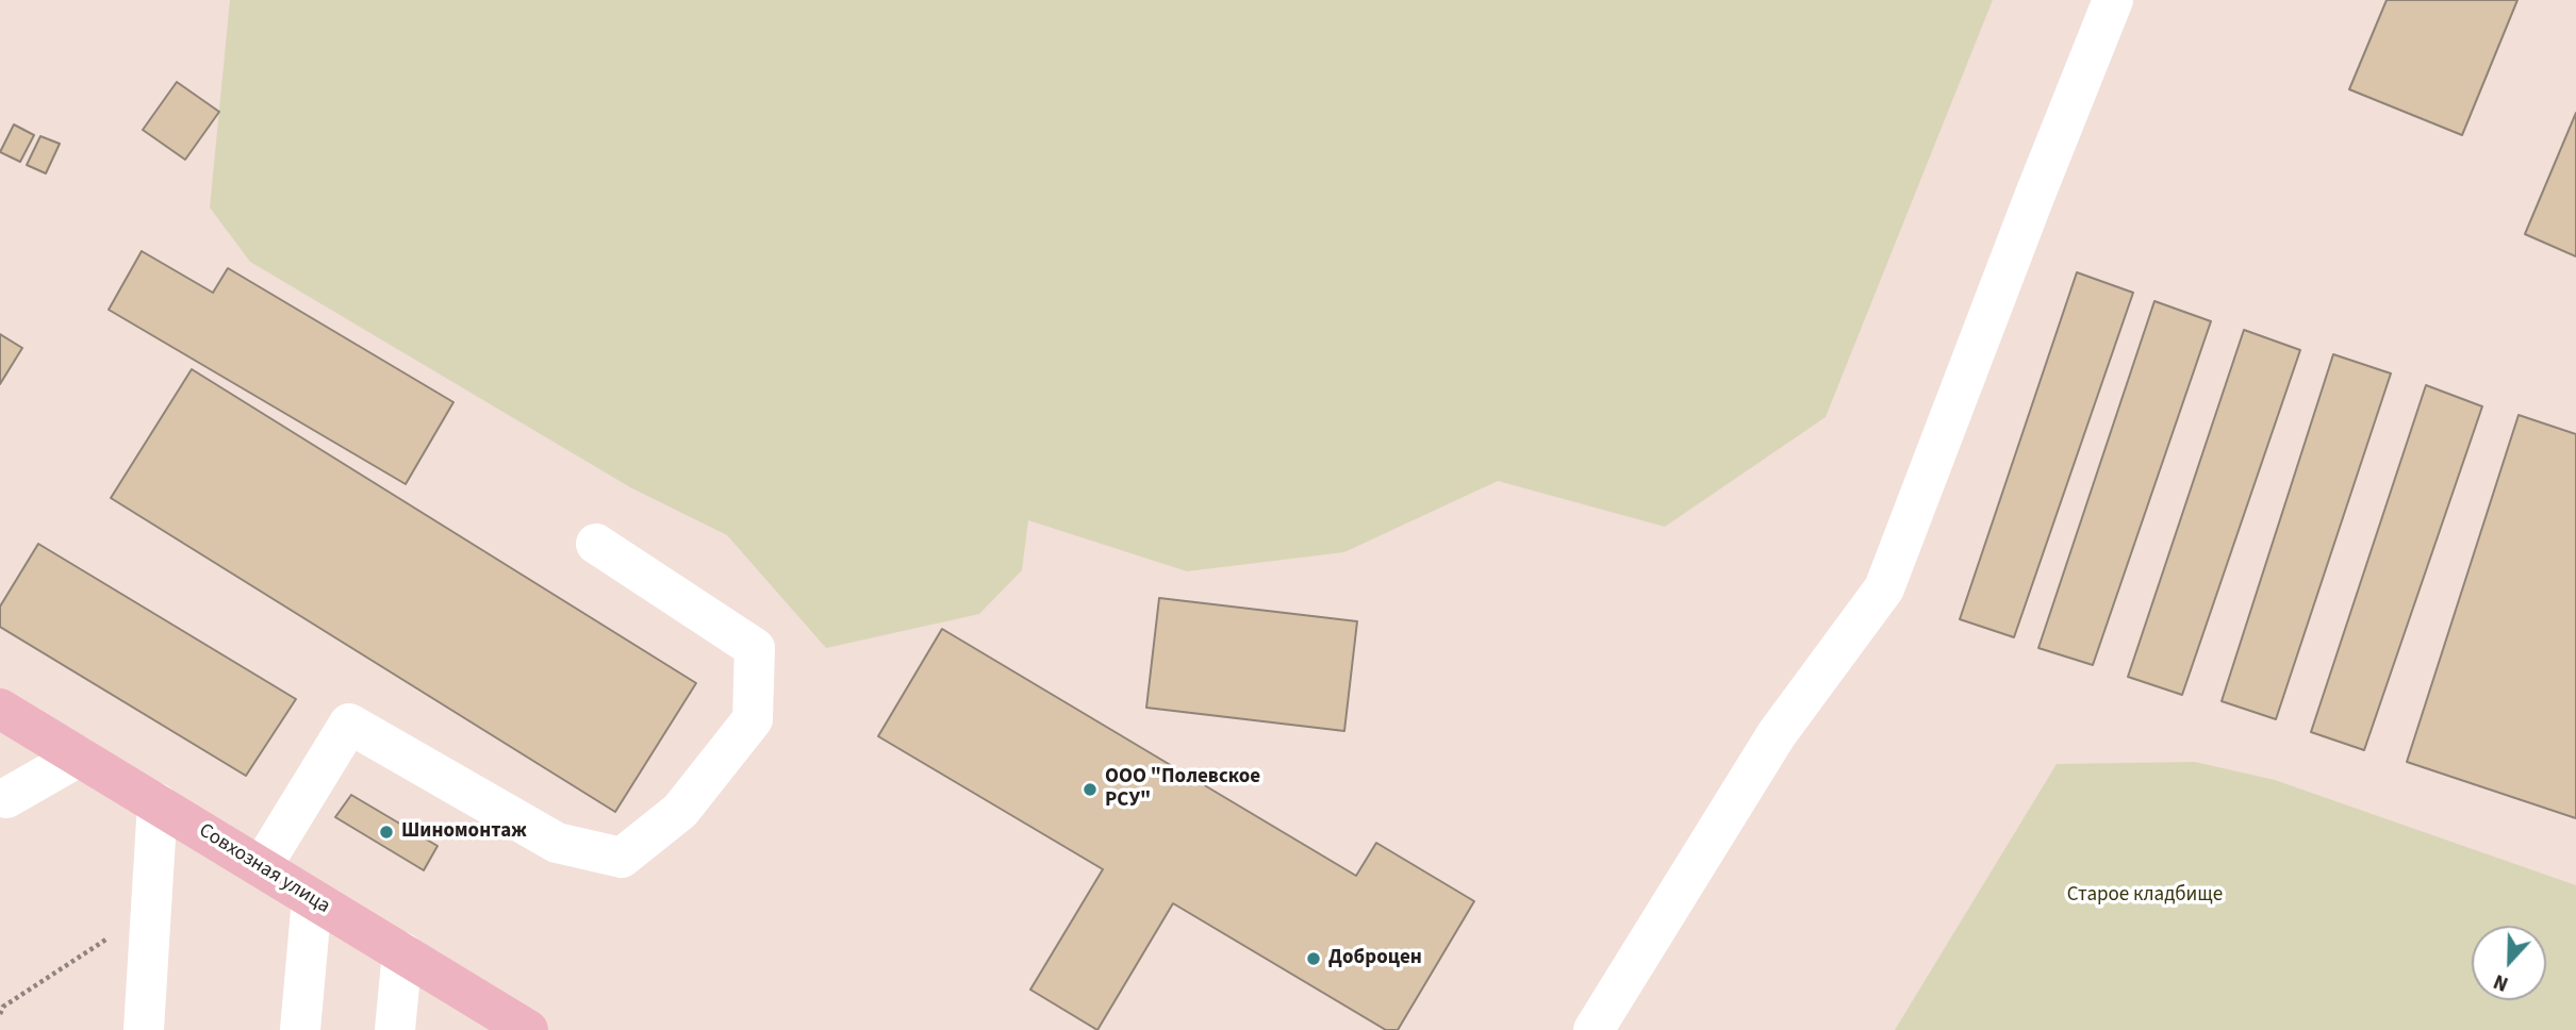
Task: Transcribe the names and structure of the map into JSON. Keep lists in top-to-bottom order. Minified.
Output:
{"streets":{"main road":["Совхозная улица"]},"parks":["Старое кладбище"],"places":["ООО \"Полевское РСУ\"","Шиномонтаж","Доброцен"],"north":"bottom"}
